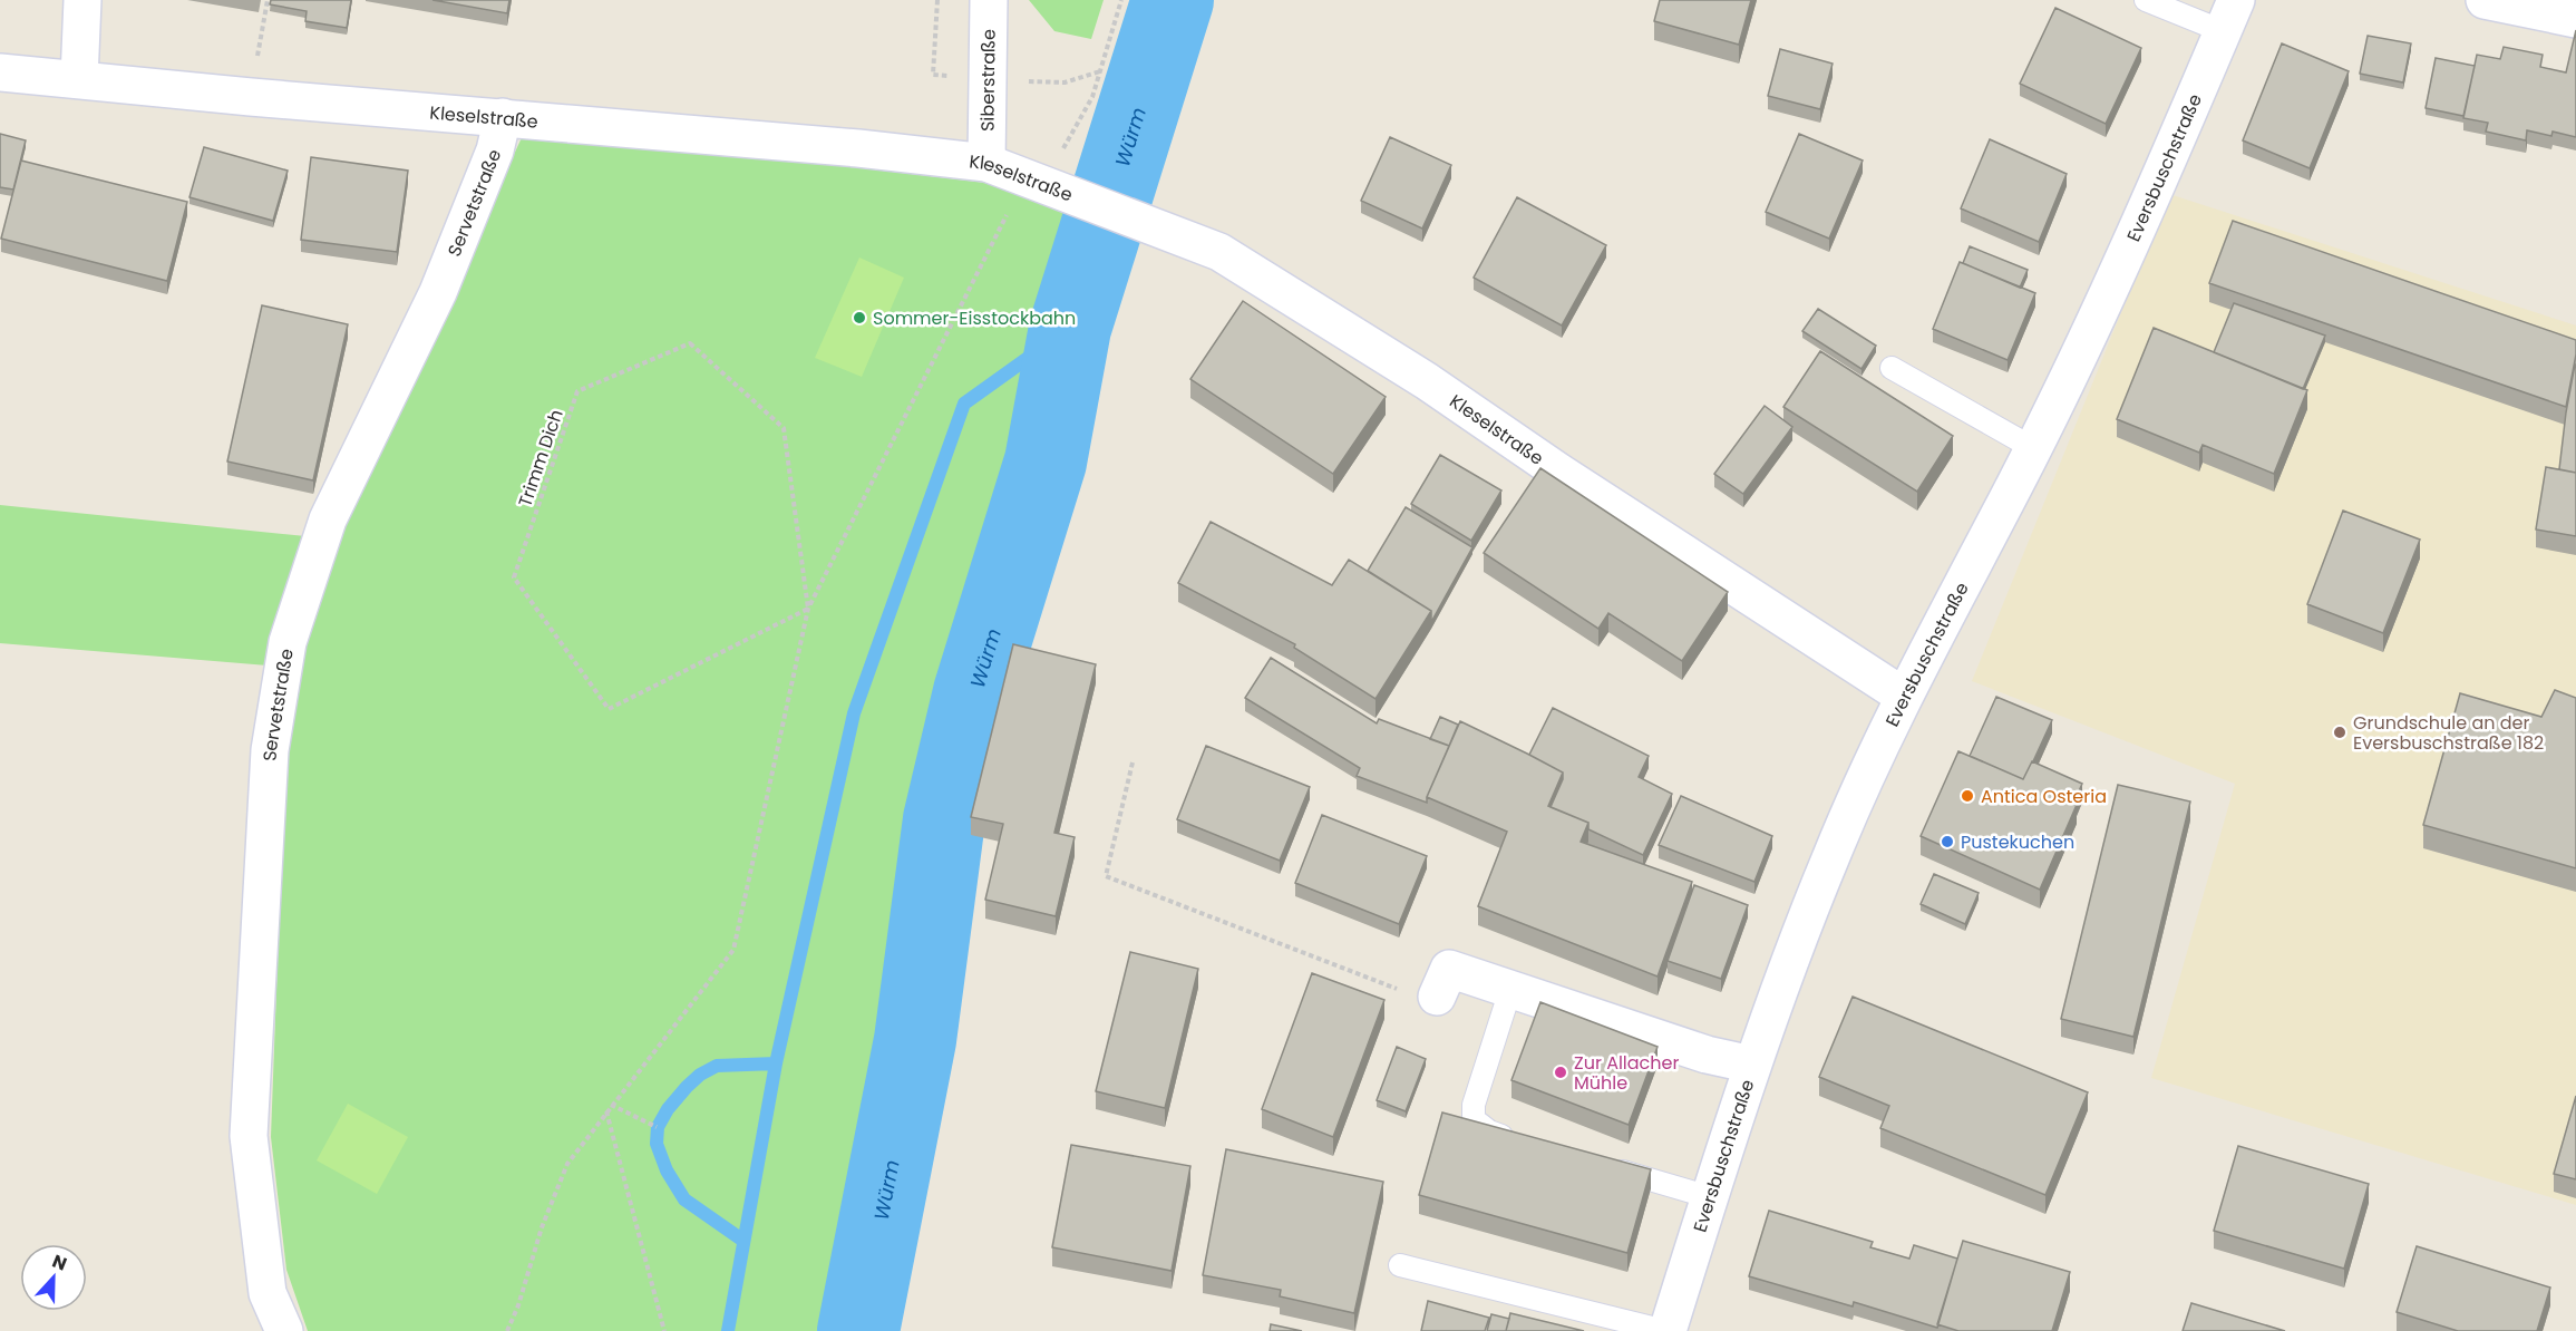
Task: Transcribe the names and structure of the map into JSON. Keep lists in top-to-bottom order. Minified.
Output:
{"streets":{"street":["Siberstraße","Kleselstraße","Eversbuschstraße","Servetstraße"],"path":["Trimm Dich"]},"crossings":[["Siberstraße","Kleselstraße"],["Kleselstraße","Eversbuschstraße"],["Kleselstraße","Servetstraße"]],"water":["Würm"],"places":["Sommer-Eisstockbahn","Grundschule an der Eversbuschstraße 182","Antica Osteria","Pustekuchen","Zur Allacher Mühle"],"north":"top"}
